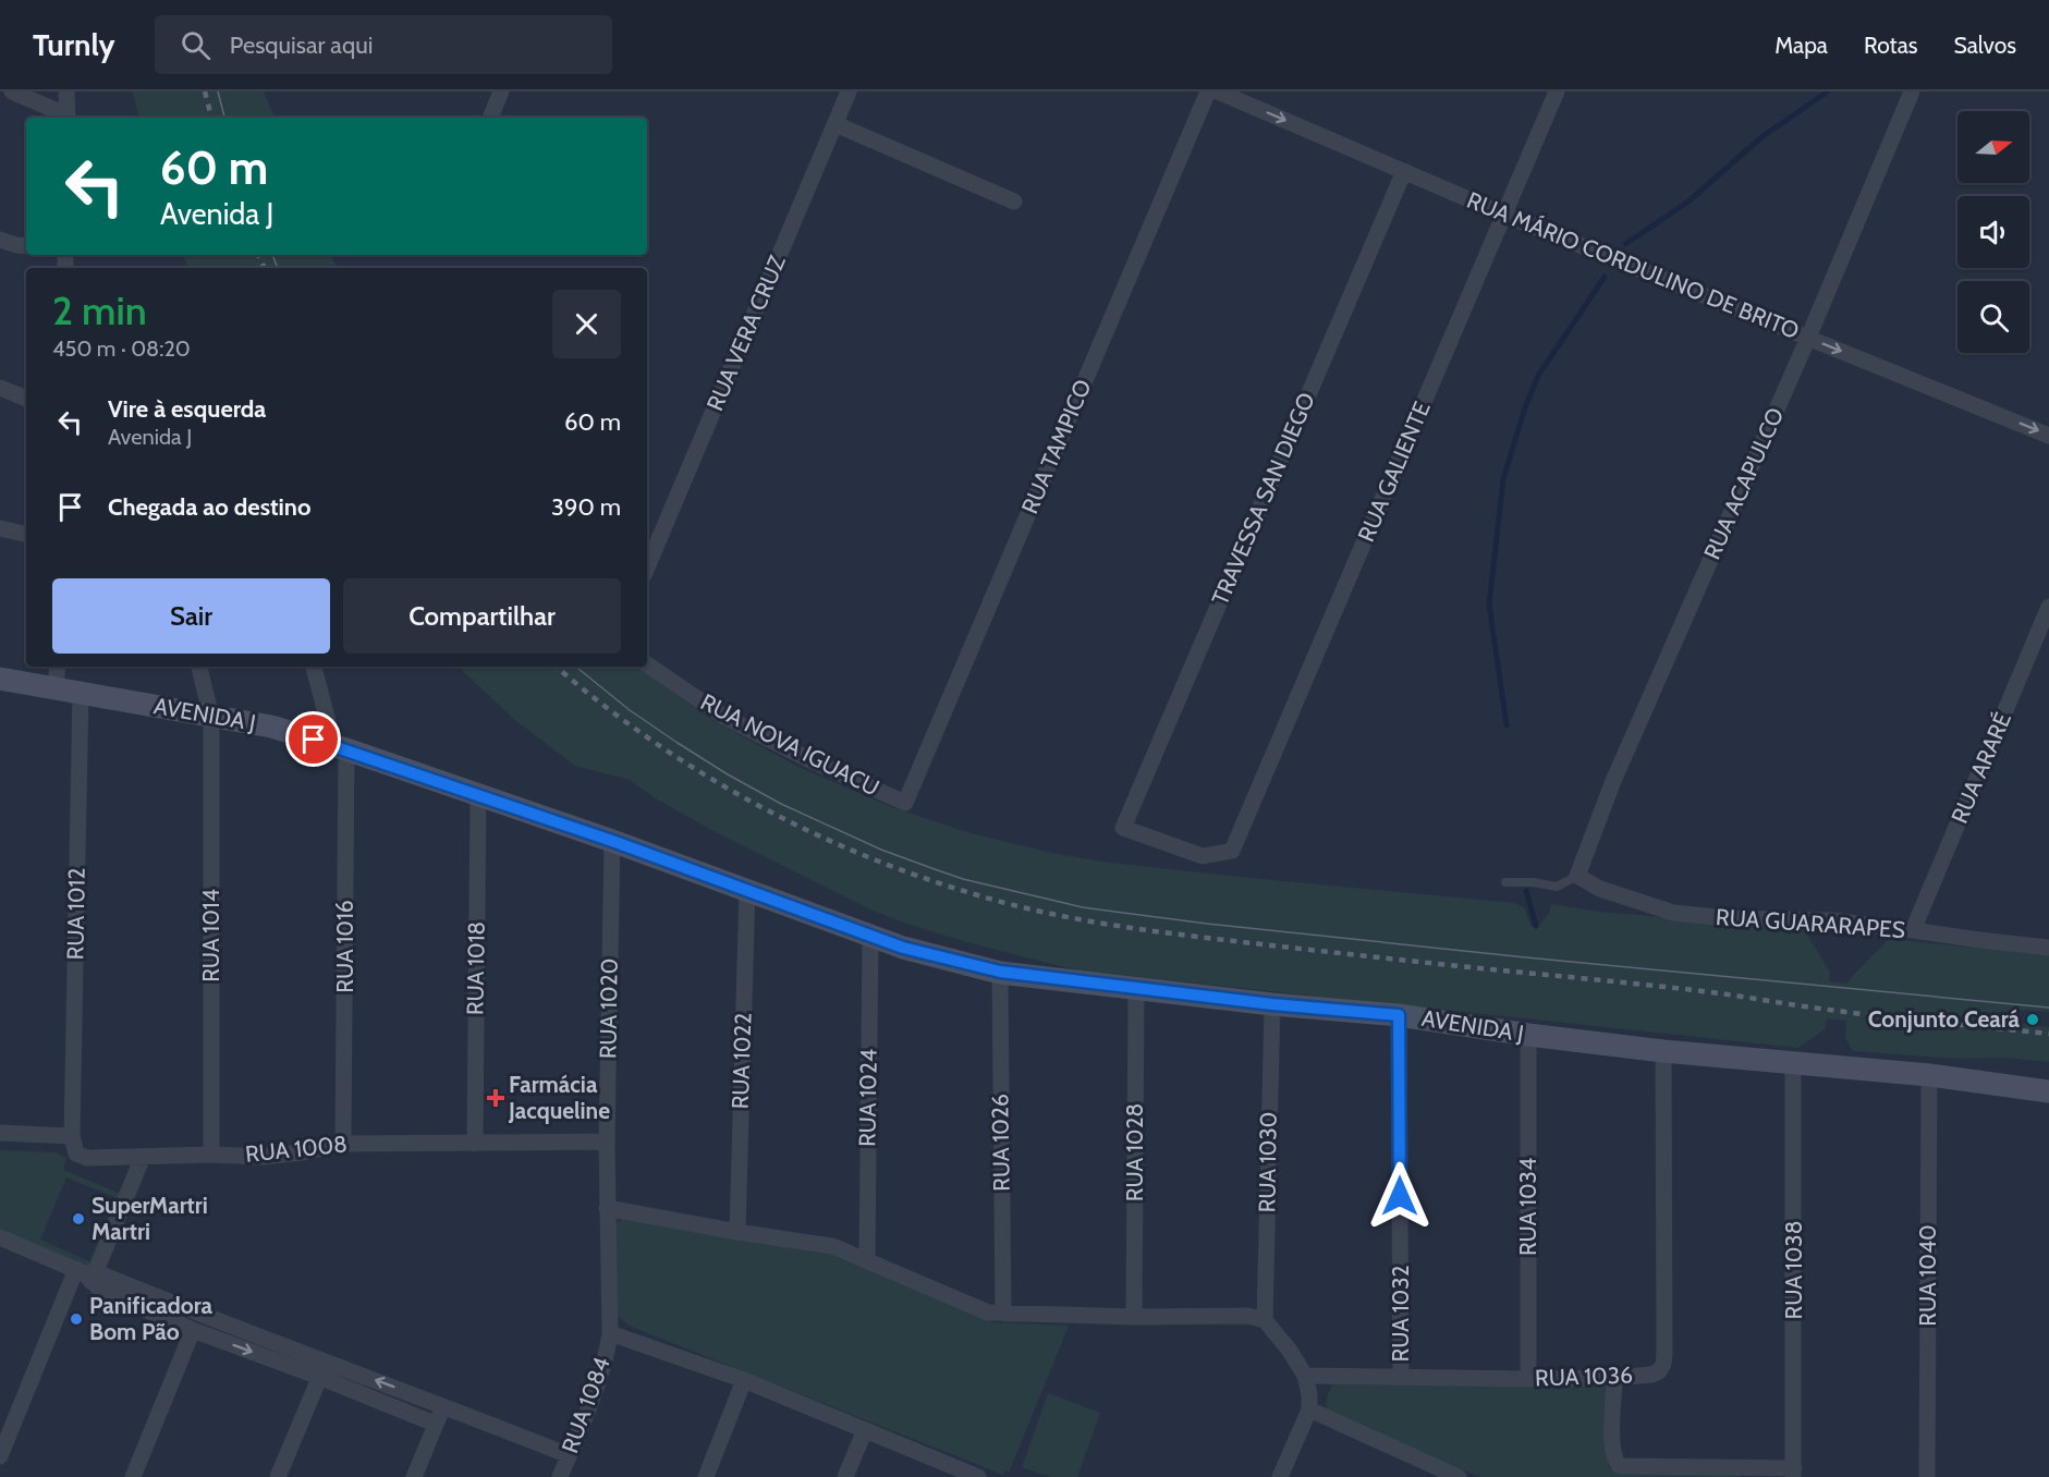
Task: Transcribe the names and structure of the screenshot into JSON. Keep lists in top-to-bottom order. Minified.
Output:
{"streets":{"street":["RUA MÁRIO CORDULINO DE BRITO","RUA VERA CRUZ","RUA TAMPICO","RUA GALIENTE","RUA ACAPULCO","TRAVESSA SAN DIEGO","AVENIDA J","RUA NOVA IGUACU","RUA ARARÉ","RUA 1012","RUA GUARARAPES","RUA 1014","RUA 1016","RUA 1018","RUA 1020","RUA 1022","RUA 1024","RUA 1026","RUA 1008","RUA 1028","RUA 1030","RUA 1034","RUA 1038","RUA 1040","RUA 1032","RUA 1036","RUA 1084"]},"crossings":[["RUA MÁRIO CORDULINO DE BRITO","RUA GALIENTE"],["RUA MÁRIO CORDULINO DE BRITO","RUA ACAPULCO"],["RUA MÁRIO CORDULINO DE BRITO","TRAVESSA SAN DIEGO"],["RUA TAMPICO","RUA NOVA IGUACU"],["RUA GALIENTE","TRAVESSA SAN DIEGO"],["RUA ACAPULCO","RUA GUARARAPES"],["AVENIDA J","RUA 1012"],["AVENIDA J","RUA 1014"],["AVENIDA J","RUA 1016"],["AVENIDA J","RUA 1018"],["AVENIDA J","RUA 1020"],["AVENIDA J","RUA 1022"],["AVENIDA J","RUA 1024"],["AVENIDA J","RUA 1026"],["AVENIDA J","RUA 1028"],["AVENIDA J","RUA 1030"],["AVENIDA J","RUA 1034"],["AVENIDA J","RUA 1038"],["AVENIDA J","RUA 1040"],["AVENIDA J","RUA 1032"],["AVENIDA J","RUA 1036"],["RUA ARARÉ","RUA GUARARAPES"],["RUA 1012","RUA 1008"],["RUA 1014","RUA 1008"],["RUA 1016","RUA 1008"],["RUA 1018","RUA 1008"],["RUA 1020","RUA 1008"],["RUA 1020","RUA 1084"],["RUA 1034","RUA 1036"],["RUA 1032","RUA 1036"]],"one_way":["RUA MÁRIO CORDULINO DE BRITO"],"places":{"other":["Conjunto Ceará","SuperMartri Martri","Panificadora Bom Pão"],"health":["Farmácia Jacqueline"]},"north":"right","page":{"header":"Turnly","search":"Pesquisar aqui","nav":["Mapa","Rotas","Salvos"],"turn":["60 m","Avenida J"],"heading":["2 min","450 m · 08:20"],"list":[{"name":"Vire à esquerda","note":"Avenida J","value":"60 m"},{"name":"Chegada ao destino","value":"390 m"}],"buttons":["Sair","Compartilhar"]}}
